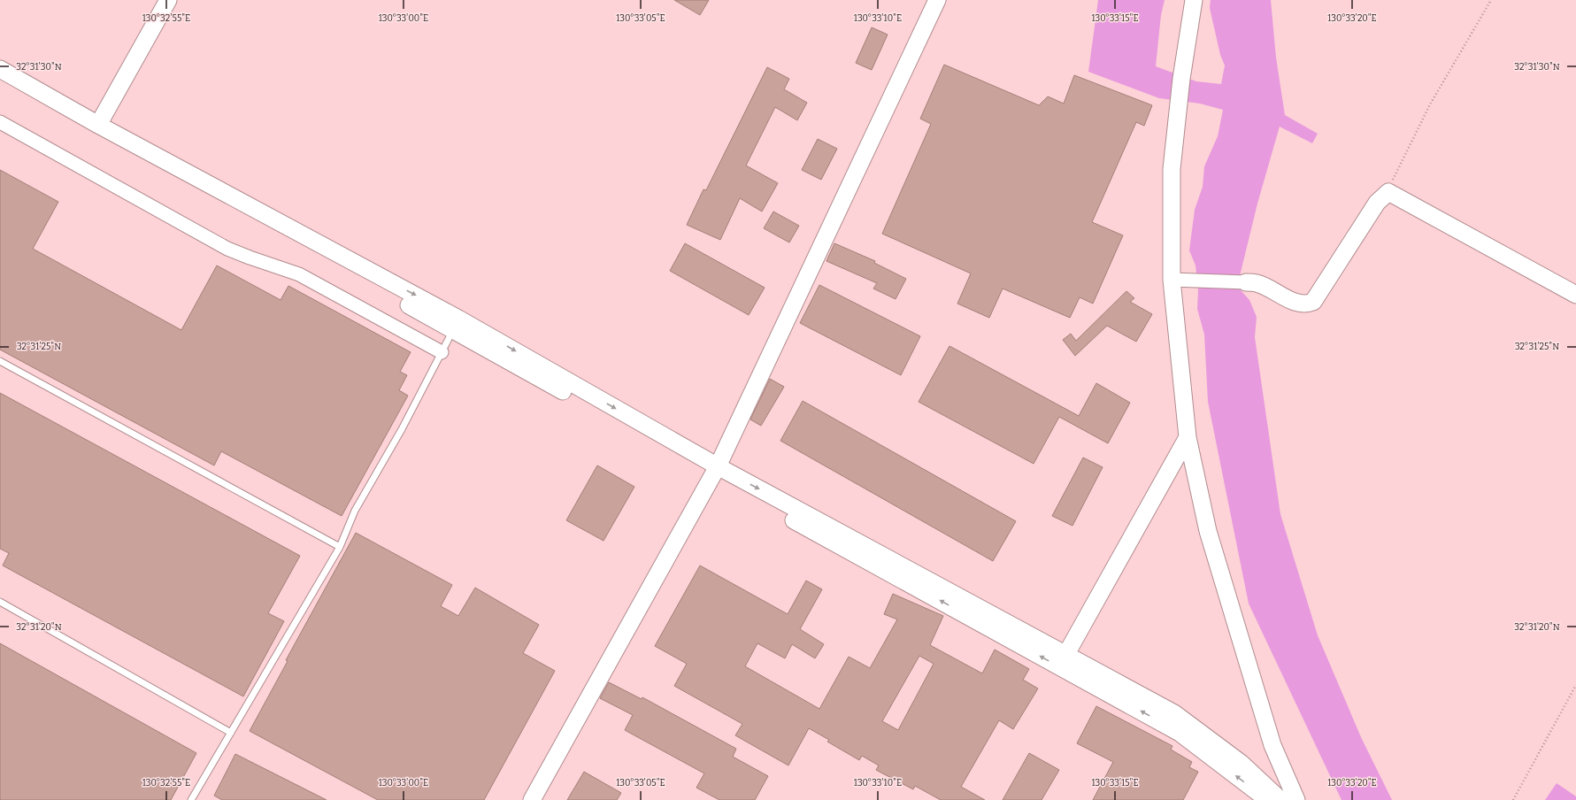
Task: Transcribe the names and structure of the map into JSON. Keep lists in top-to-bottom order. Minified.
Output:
{"coordinates":["130°32'55\"E","130°33'00\"E","130°33'05\"E","130°33'10\"E","130°33'15\"E","130°33'20\"E","32°31'30\"N","32°31'25\"N","32°31'20\"N"]}
